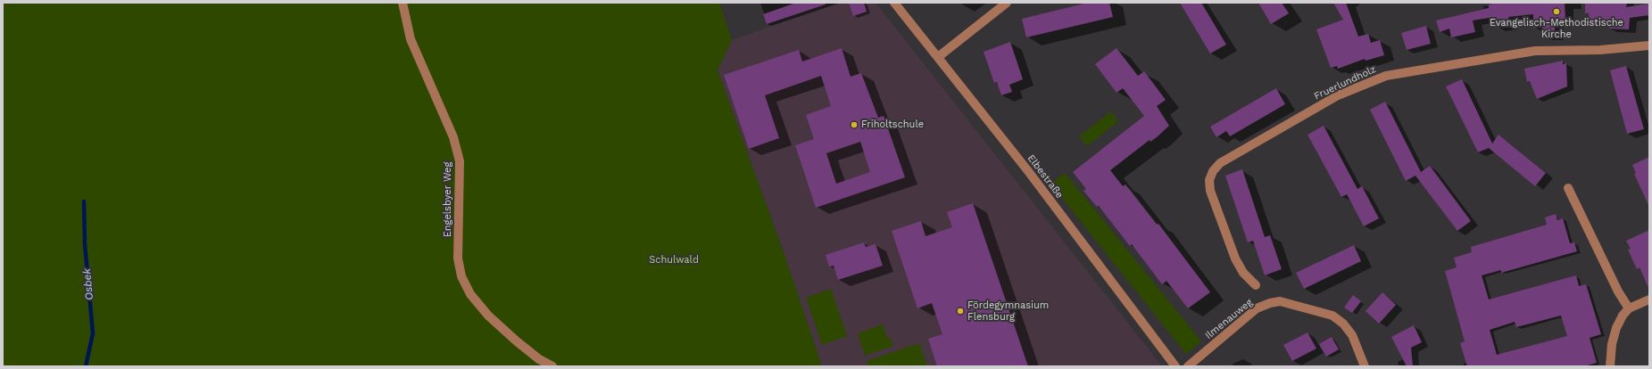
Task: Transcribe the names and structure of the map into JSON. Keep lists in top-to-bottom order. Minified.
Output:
{"streets":{"street":["Fruerlundholz","Elbestraße","Engelsbyer Weg","Ilmenauweg"]},"water":["Osbek"],"parks":["Schulwald"],"places":["Evangelisch-Methodistische Kirche","Friholtschule","Fördegymnasium Flensburg"]}
